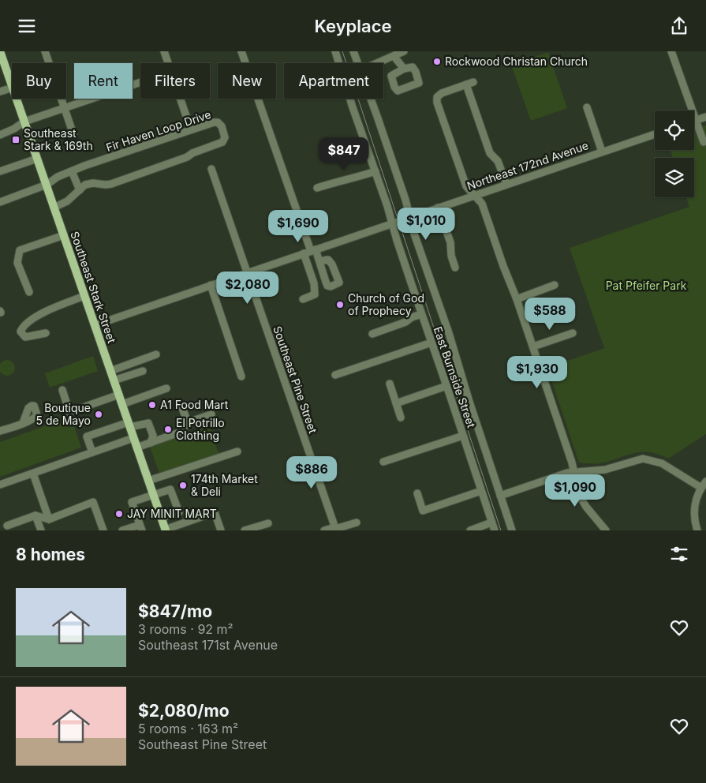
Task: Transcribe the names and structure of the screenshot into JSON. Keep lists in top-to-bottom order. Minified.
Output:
{"streets":{"main road":["Southeast Stark Street"],"street":["Fir Haven Loop Drive","Northeast 172nd Avenue","East Burnside Street","Southeast Pine Street"]},"crossings":[["Fir Haven Loop Drive","Southeast Stark Street"],["Northeast 172nd Avenue","Southeast Stark Street"],["Northeast 172nd Avenue","East Burnside Street"],["Northeast 172nd Avenue","Southeast Pine Street"]],"parks":["Pat Pfeifer Park"],"places":{"other":["Rockwood Christan Church","Church of God of Prophecy","A1 Food Mart","Boutique 5 de Mayo","El Potrillo Clothing","174th Market & Deli","JAY MINIT MART"],"transit":["Southeast Stark & 169th"]},"page":{"header":"Keyplace","chip":["Buy","Rent","Filters","New","Apartment"],"price":["$847","$1,010","$1,690","$2,080","$588","$1,930","$886","$1,090"],"heading":"8 homes","list":[{"name":"$847/mo","note":"3 rooms · 92 m² · Southeast 171st Avenue"},{"name":"$2,080/mo","note":"5 rooms · 163 m² · Southeast Pine Street"}]}}
